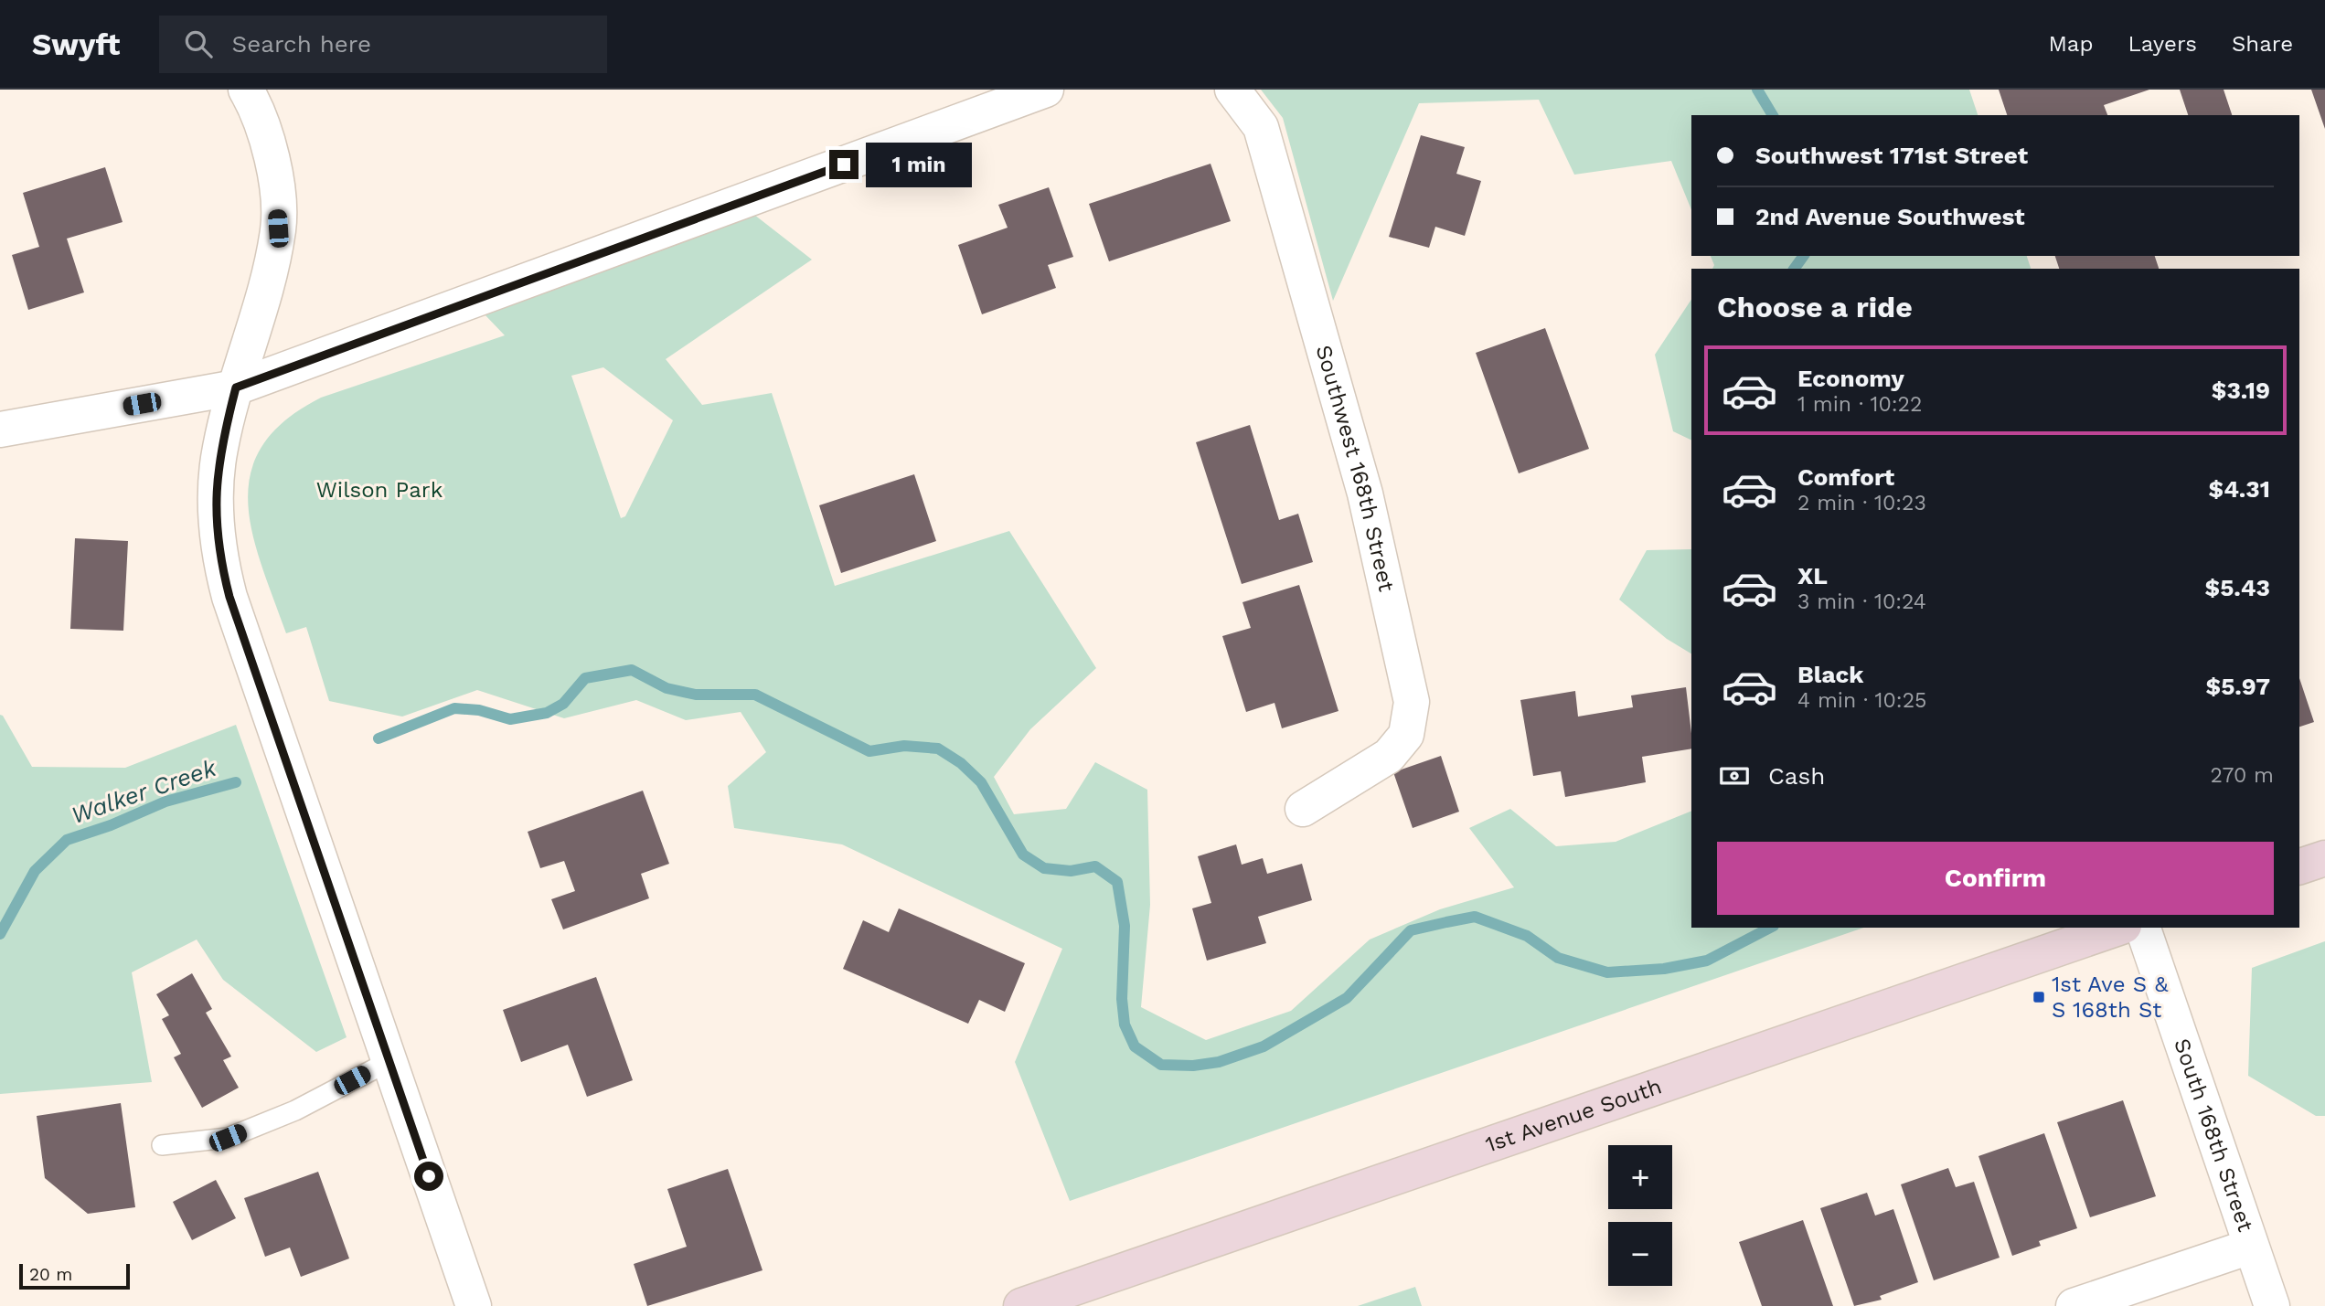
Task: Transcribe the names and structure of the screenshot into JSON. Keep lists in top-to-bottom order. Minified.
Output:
{"streets":{"main road":["1st Avenue South"],"street":["Southwest 168th Street","South 168th Street"]},"water":["Walker Creek"],"parks":["Wilson Park"],"places":{"transit":["1st Ave S & S 168th St"]},"scale_bar":"20 m","page":{"header":"Swyft","search":"Search here","nav":["Map","Layers","Share"],"banner":["Southwest 171st Street","2nd Avenue Southwest"],"bubble":"1 min","heading":"Choose a ride","list":[{"name":"Economy","note":"1 min · 10:22","value":"$3.19"},{"name":"Comfort","note":"2 min · 10:23","value":"$4.31"},{"name":"XL","note":"3 min · 10:24","value":"$5.43"},{"name":"Black","note":"4 min · 10:25","value":"$5.97"}],"pay":["Cash","270 m"],"buttons":"Confirm","map_buttons":["+","−"],"scale":"20 m"}}
